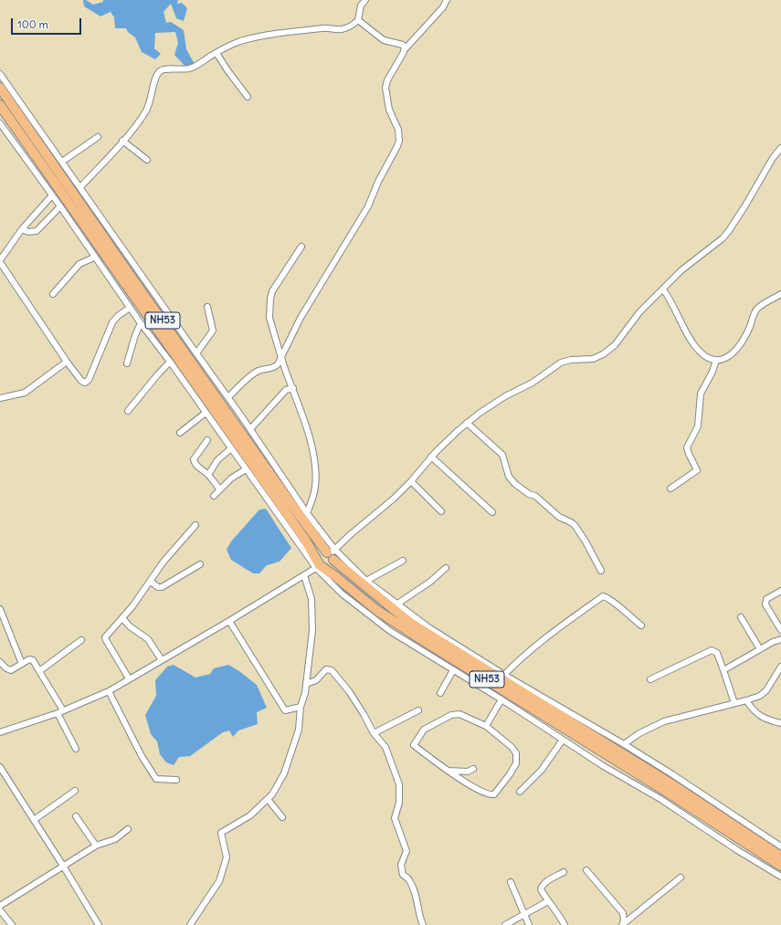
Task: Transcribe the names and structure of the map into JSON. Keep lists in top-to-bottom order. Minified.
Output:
{"streets":{"highway":["NH53"]},"scale_bar":"100 m"}
